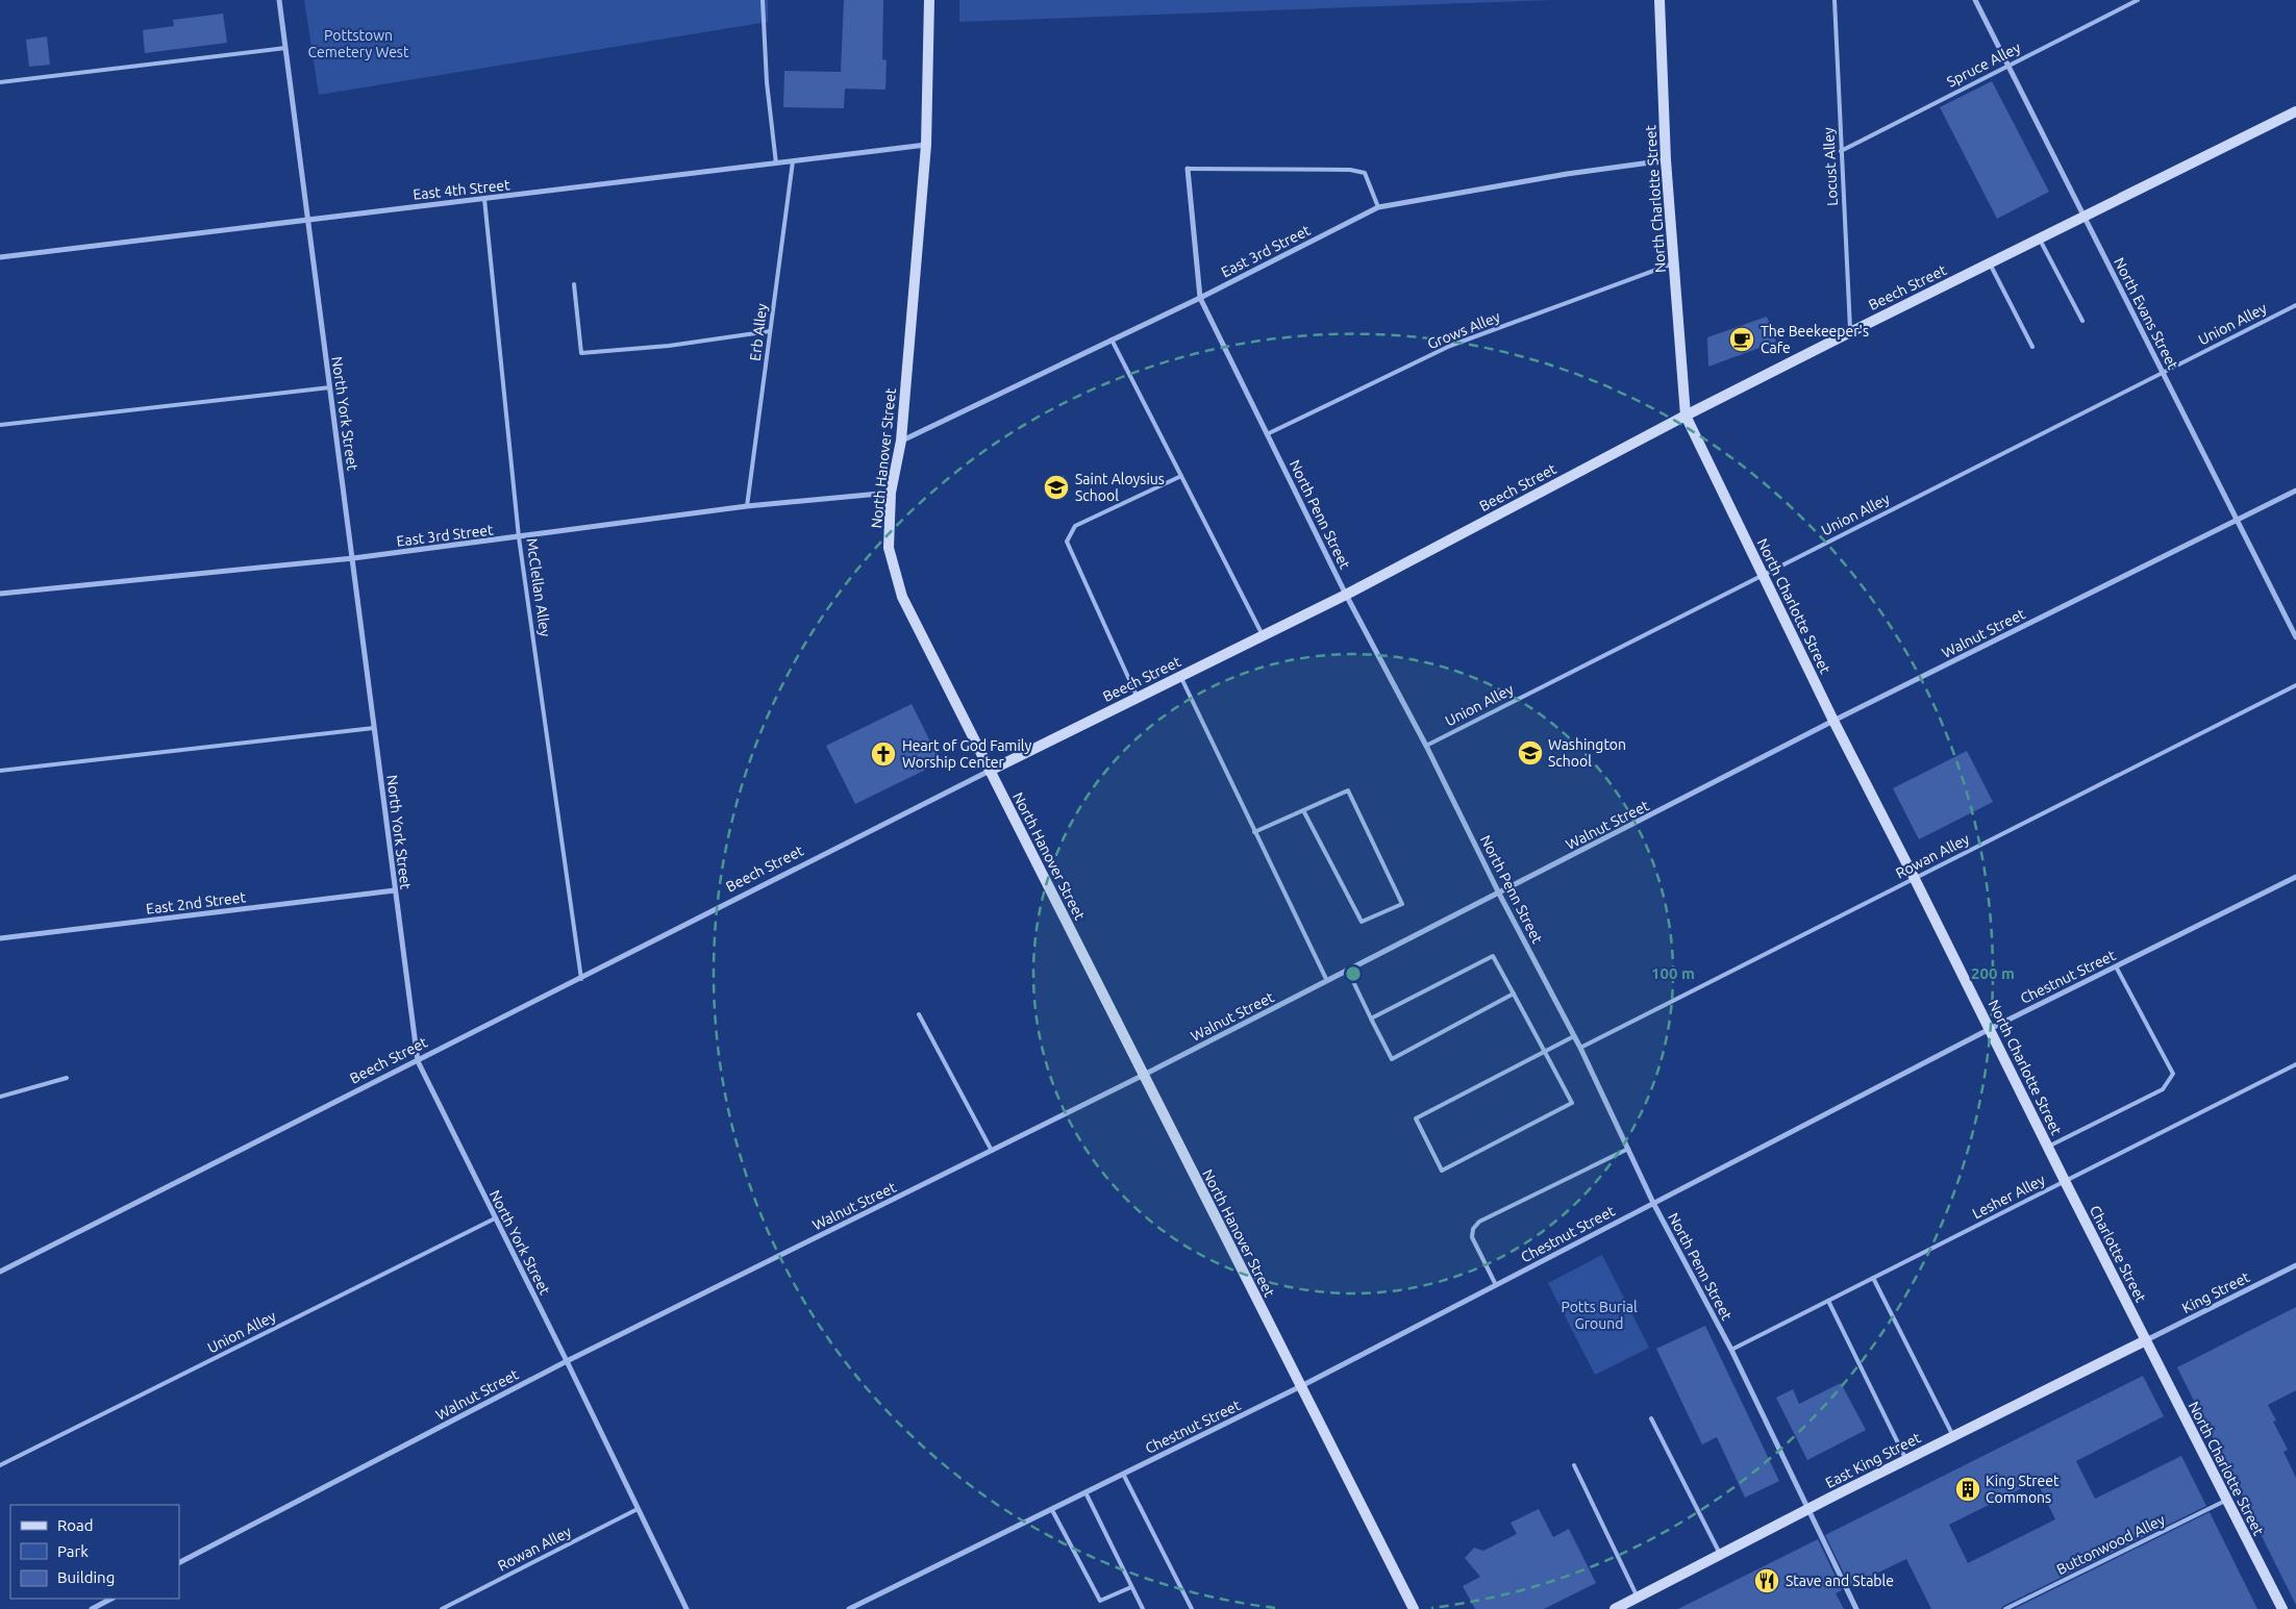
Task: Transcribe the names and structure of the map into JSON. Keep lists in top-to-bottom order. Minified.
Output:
{"streets":{"street":["East 4th Street","North Charlotte Street","East 3rd Street","Beech Street","North Evans Street","North York Street","North Hanover Street","North Penn Street","Walnut Street","East 2nd Street","Chestnut Street","Charlotte Street","King Street","East King Street"],"lane":["Spruce Alley","Locust Alley","Union Alley","Grows Alley","Erb Alley","McClellan Alley","Rowan Alley","Lesher Alley","Buttonwood Alley"]},"crossings":[["Spruce Alley","Locust Alley"],["Spruce Alley","North Evans Street"],["Locust Alley","Beech Street"],["East 4th Street","Erb Alley"],["East 4th Street","North York Street"],["East 4th Street","North Hanover Street"],["East 4th Street","McClellan Alley"],["North Charlotte Street","East 3rd Street"],["North Charlotte Street","Beech Street"],["North Charlotte Street","Union Alley"],["North Charlotte Street","Grows Alley"],["North Charlotte Street","Walnut Street"],["North Charlotte Street","Rowan Alley"],["North Charlotte Street","Chestnut Street"],["North Charlotte Street","Lesher Alley"],["North Charlotte Street","Charlotte Street"],["North Charlotte Street","King Street"],["North Charlotte Street","East King Street"],["North Charlotte Street","Buttonwood Alley"],["East 3rd Street","Erb Alley"],["East 3rd Street","North York Street"],["East 3rd Street","North Hanover Street"],["East 3rd Street","North Penn Street"],["East 3rd Street","McClellan Alley"],["Beech Street","North Evans Street"],["Beech Street","North York Street"],["Beech Street","North Hanover Street"],["Beech Street","North Penn Street"],["Beech Street","McClellan Alley"],["North Evans Street","Union Alley"],["North Evans Street","Walnut Street"],["Union Alley","North York Street"],["Union Alley","North Penn Street"],["Grows Alley","North Penn Street"],["North York Street","Walnut Street"],["North York Street","Rowan Alley"],["North York Street","East 2nd Street"],["North Hanover Street","Walnut Street"],["North Hanover Street","Chestnut Street"],["North Penn Street","Walnut Street"],["North Penn Street","Rowan Alley"],["North Penn Street","Chestnut Street"],["North Penn Street","Lesher Alley"],["North Penn Street","East King Street"],["Lesher Alley","Charlotte Street"],["Charlotte Street","King Street"],["Charlotte Street","East King Street"],["King Street","East King Street"]],"parks":["Pottstown Cemetery West","Potts Burial Ground"],"places":{"cafe":["The Beekeeper's Cafe"],"school or university":["Saint Aloysius School","Washington School"],"church":["Heart of God Family Worship Center"],"building":["King Street Commons"],"restaurant":["Stave and Stable"]},"legend":["Road","Park","Building"],"rings":["100 m","200 m"]}
